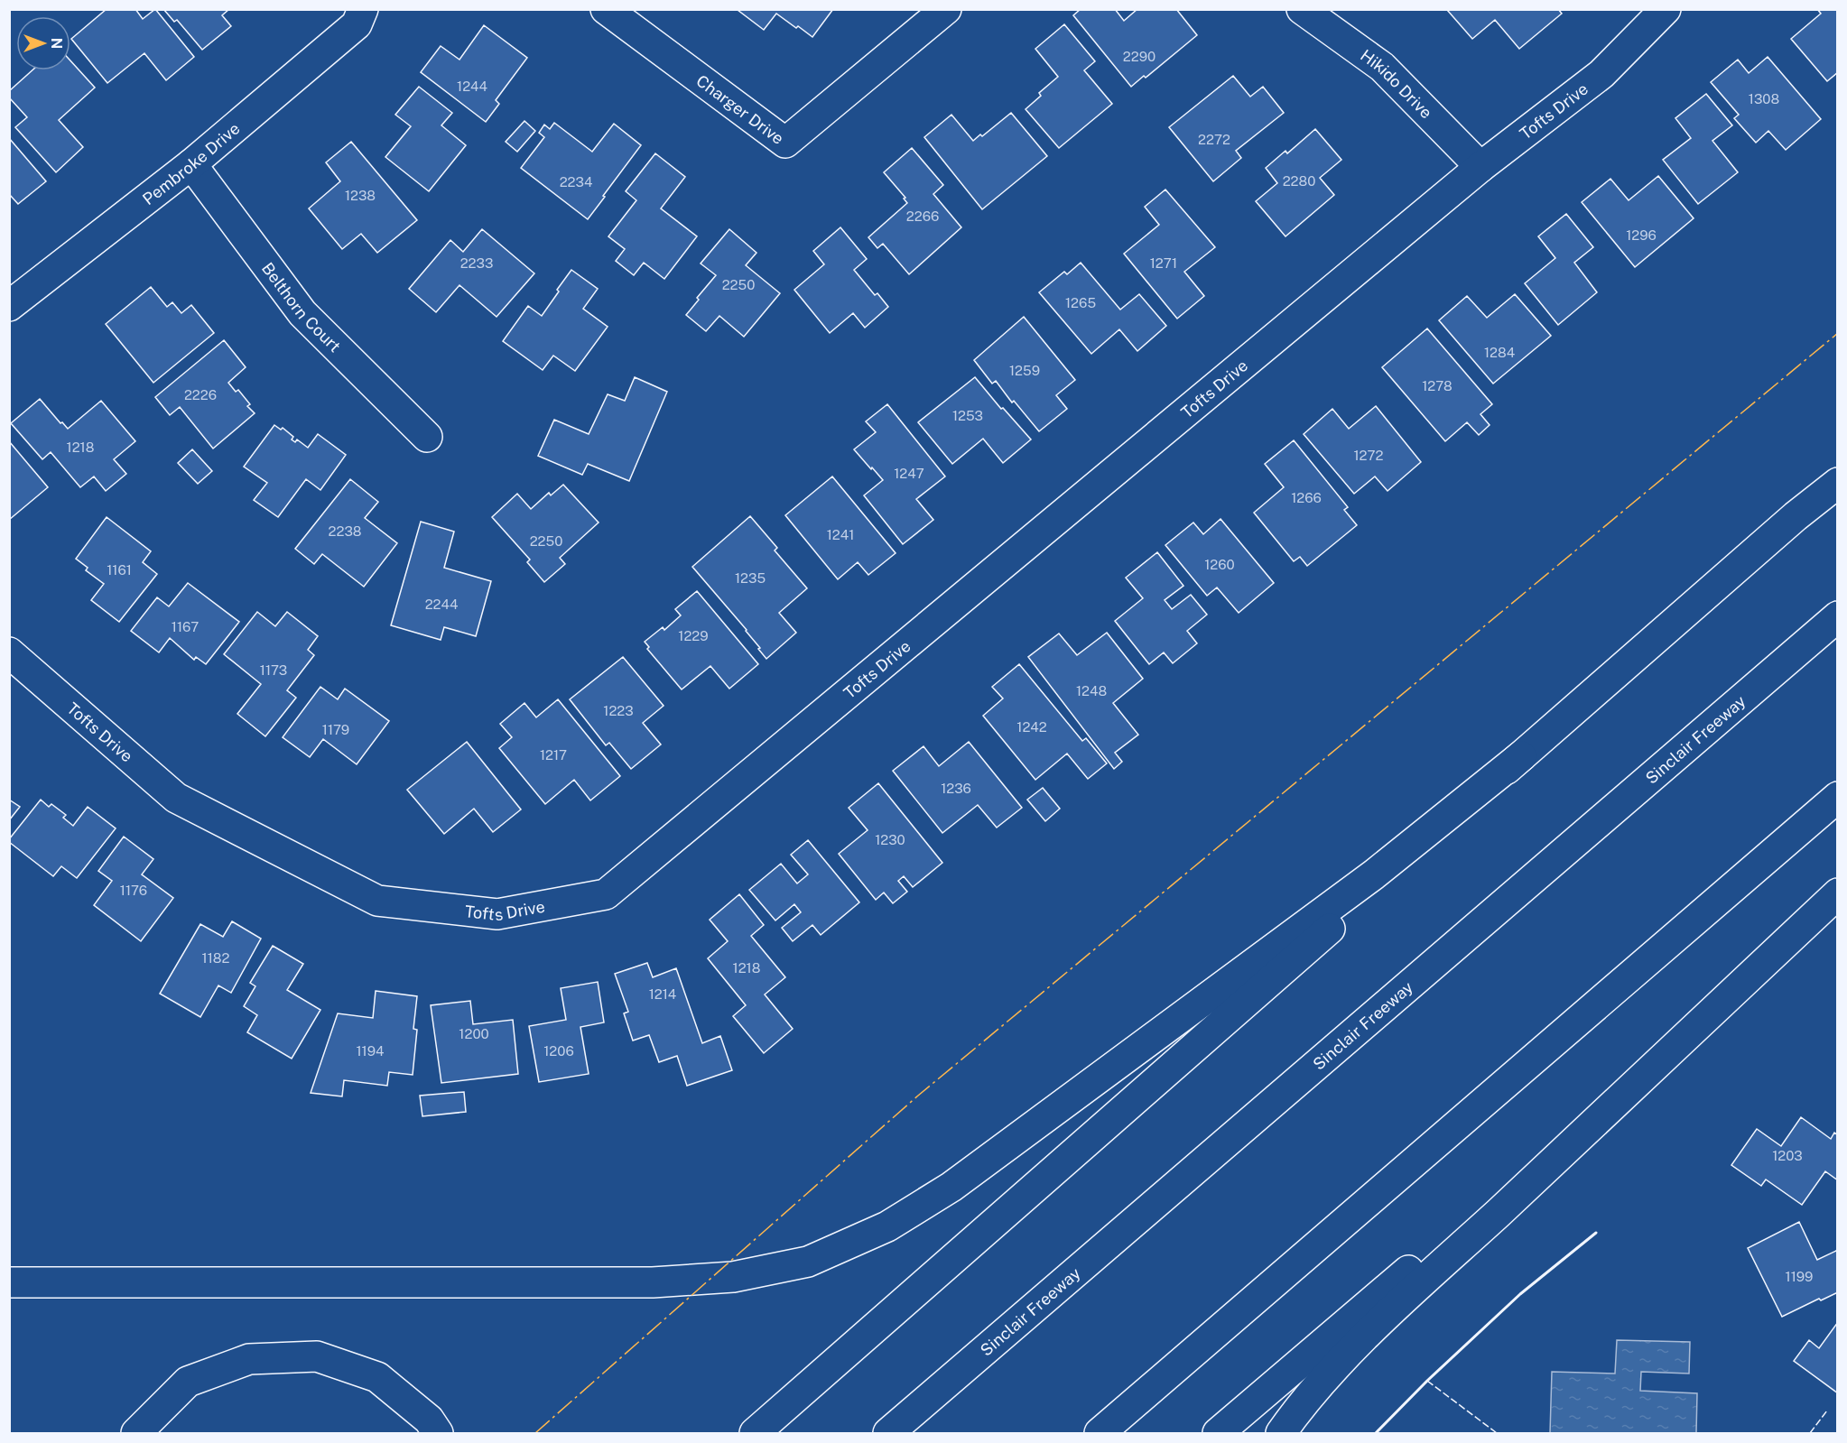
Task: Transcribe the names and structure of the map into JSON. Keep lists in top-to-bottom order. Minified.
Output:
{"streets":{"main road":["Hikido Drive","Charger Drive","Tofts Drive","Pembroke Drive","Belthorn Court","Sinclair Freeway"]},"crossings":[["Hikido Drive","Tofts Drive"],["Pembroke Drive","Belthorn Court"]],"house_numbers":["2290","1244","1308","2272","2280","2234","1238","2266","1296","2233","1271","2250","1265","1284","1259","1278","2226","1253","1218","1272","1247","1266","2238","1241","2250","1260","1161","1235","2244","1167","1229","1173","1248","1223","1242","1179","1217","1236","1230","1176","1182","1218","1214","1200","1194","1206","1203","1199"],"north":"right"}
